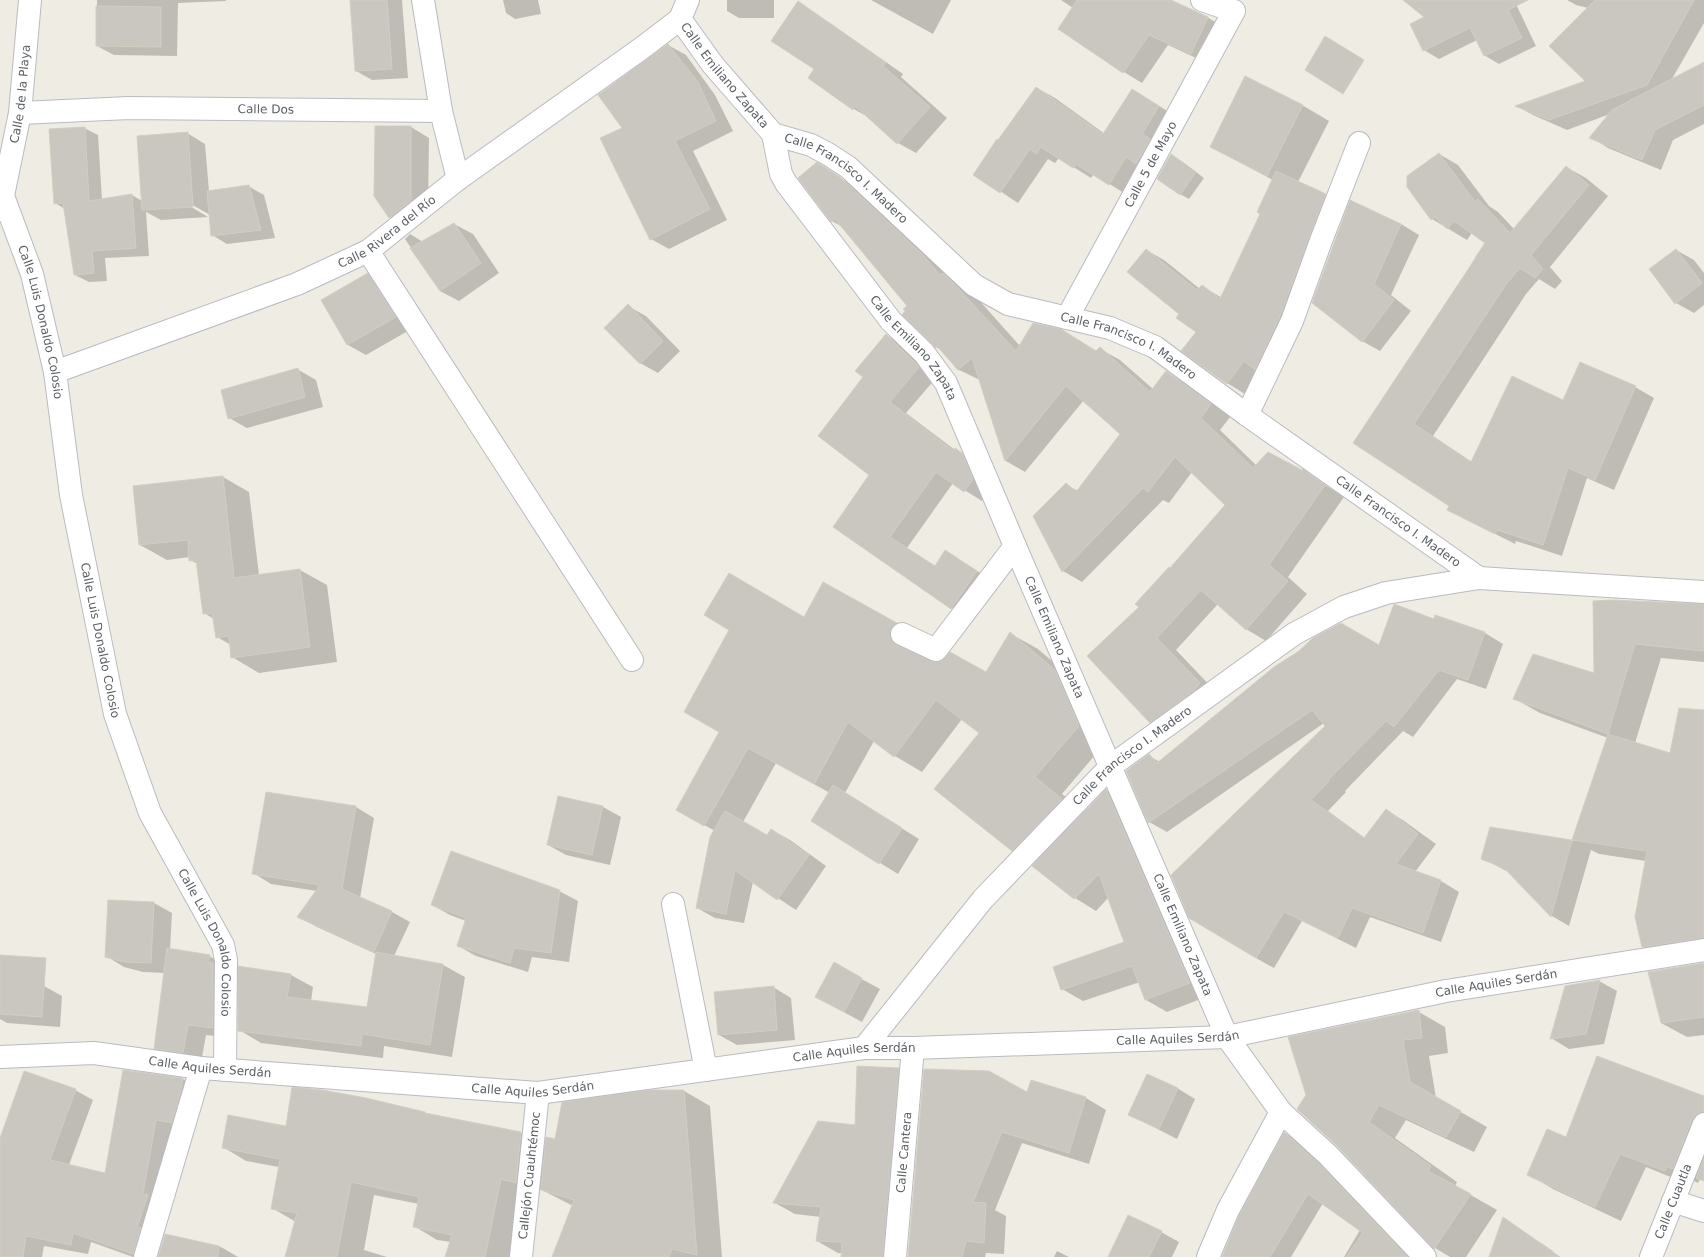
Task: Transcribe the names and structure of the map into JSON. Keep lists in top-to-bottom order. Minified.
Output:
{"streets":{"street":["Calle Emiliano Zapata","Calle de la Playa","Calle Dos","Calle 5 de Mayo","Calle Francisco I. Madero","Calle Rivera del Río","Calle Luis Donaldo Colosio","Calle Aquiles Serdán","Calle Cantera","Callejón Cuauhtémoc","Calle Cuautla"]},"crossings":[["Calle Emiliano Zapata","Calle Francisco I. Madero"],["Calle Emiliano Zapata","Calle Rivera del Río"],["Calle Emiliano Zapata","Calle Aquiles Serdán"],["Calle de la Playa","Calle Dos"],["Calle de la Playa","Calle Luis Donaldo Colosio"],["Calle 5 de Mayo","Calle Francisco I. Madero"],["Calle Francisco I. Madero","Calle Aquiles Serdán"],["Calle Rivera del Río","Calle Luis Donaldo Colosio"],["Calle Luis Donaldo Colosio","Calle Aquiles Serdán"],["Calle Aquiles Serdán","Calle Cantera"],["Calle Aquiles Serdán","Callejón Cuauhtémoc"]]}
